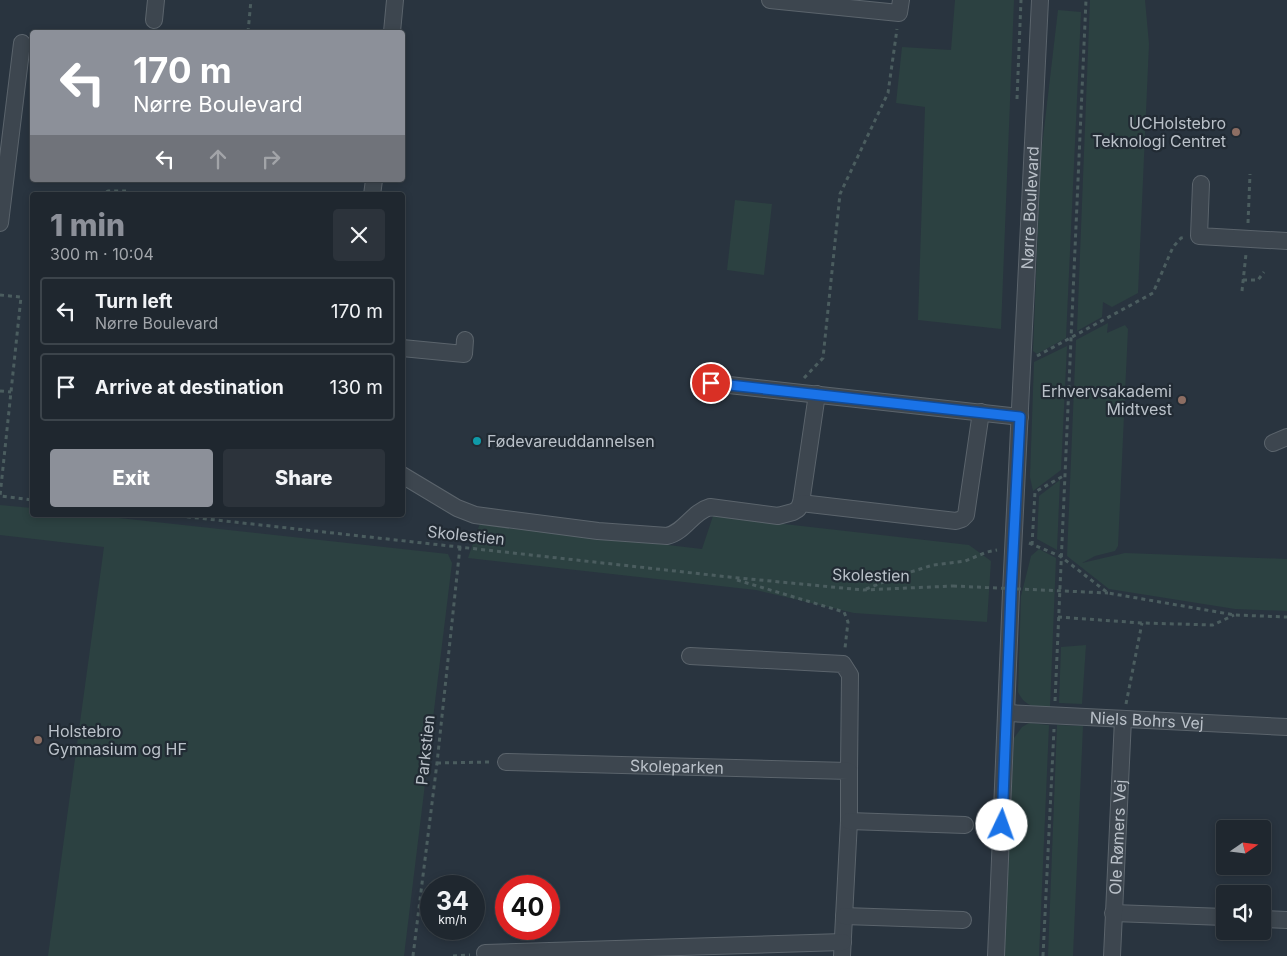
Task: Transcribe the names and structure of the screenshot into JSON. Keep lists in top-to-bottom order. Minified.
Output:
{"streets":{"street":["Nørre Boulevard","Niels Bohrs Vej","Skoleparken","Ole Rømers Vej"],"path":["Skolestien","Parkstien"]},"crossings":[["Nørre Boulevard","Niels Bohrs Vej"],["Skolestien","Parkstien"],["Niels Bohrs Vej","Ole Rømers Vej"]],"places":["UCHolstebro Teknologi Centret","Erhvervsakademi Midtvest","Fødevareuddannelsen","Holstebro Gymnasium og HF"],"north":"right","page":{"turn":["170 m","Nørre Boulevard"],"heading":["1 min","300 m · 10:04"],"list":[{"name":"Turn left","note":"Nørre Boulevard","value":"170 m"},{"name":"Arrive at destination","value":"130 m"}],"buttons":["Exit","Share"],"speed":"34 km/h","limit":"40"}}
